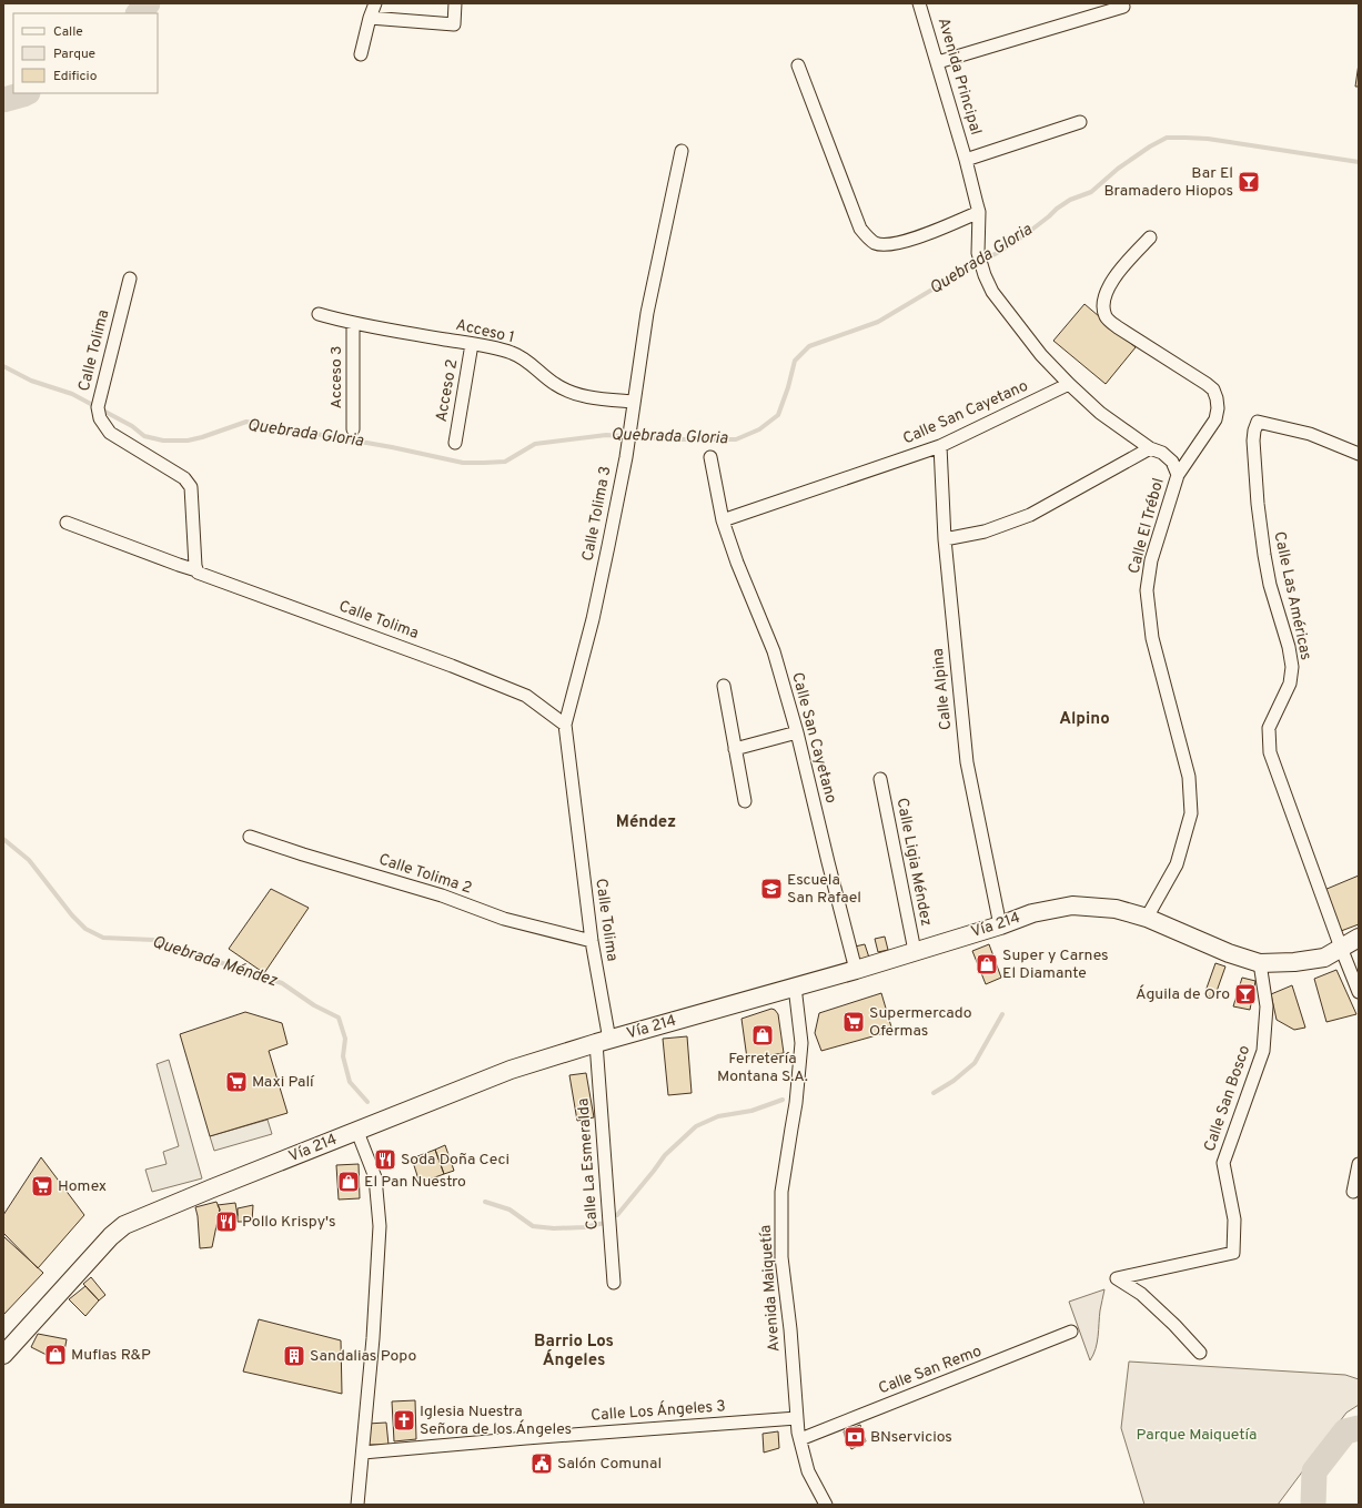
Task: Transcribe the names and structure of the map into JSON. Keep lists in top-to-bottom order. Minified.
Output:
{"streets":{"main road":["Vía 214"],"street":["Avenida Principal","Acceso 1","Calle Tolima","Acceso 3","Acceso 2","Calle San Cayetano","Calle Tolima 3","Calle El Trébol","Calle Las Américas","Calle Alpina","Calle Ligia Méndez","Calle Tolima 2","Calle San Bosco","Calle La Esmeralda","Avenida Maiquetía","Calle San Remo","Calle Los Ángeles 3"]},"crossings":[["Avenida Principal","Calle El Trébol"],["Acceso 1","Acceso 3"],["Acceso 1","Acceso 2"],["Acceso 1","Calle Tolima 3"],["Calle Tolima","Calle Tolima 3"],["Calle Tolima","Calle Tolima 2"],["Calle Tolima","Vía 214"],["Calle Tolima","Calle La Esmeralda"],["Calle San Cayetano","Calle El Trébol"],["Calle San Cayetano","Calle Alpina"],["Calle San Cayetano","Vía 214"],["Calle El Trébol","Vía 214"],["Calle Las Américas","Vía 214"],["Calle Alpina","Vía 214"],["Calle Ligia Méndez","Vía 214"],["Vía 214","Calle San Bosco"],["Vía 214","Calle La Esmeralda"],["Vía 214","Avenida Maiquetía"],["Avenida Maiquetía","Calle San Remo"],["Avenida Maiquetía","Calle Los Ángeles 3"]],"districts":["Alpino","Méndez","Barrio Los Ángeles"],"water":["Quebrada Gloria","Quebrada Méndez"],"parks":["Parque Maiquetía"],"places":{"bar":["Bar El Bramadero Hiopos","Águila de Oro"],"school or university":["Escuela San Rafael"],"shop":["Super y Carnes El Diamante","Ferretería Montana S.A.","El Pan Nuestro","Muflas R&P"],"supermarket":["Supermercado Ofermas","Maxi Palí","Homex"],"restaurant":["Soda Doña Ceci","Pollo Krispy's"],"building":["Sandalias Popo"],"church":["Iglesia Nuestra Señora de los Ángeles"],"bank":["BNservicios"],"public building":["Salón Comunal"]},"legend":["Calle","Parque","Edificio"]}
